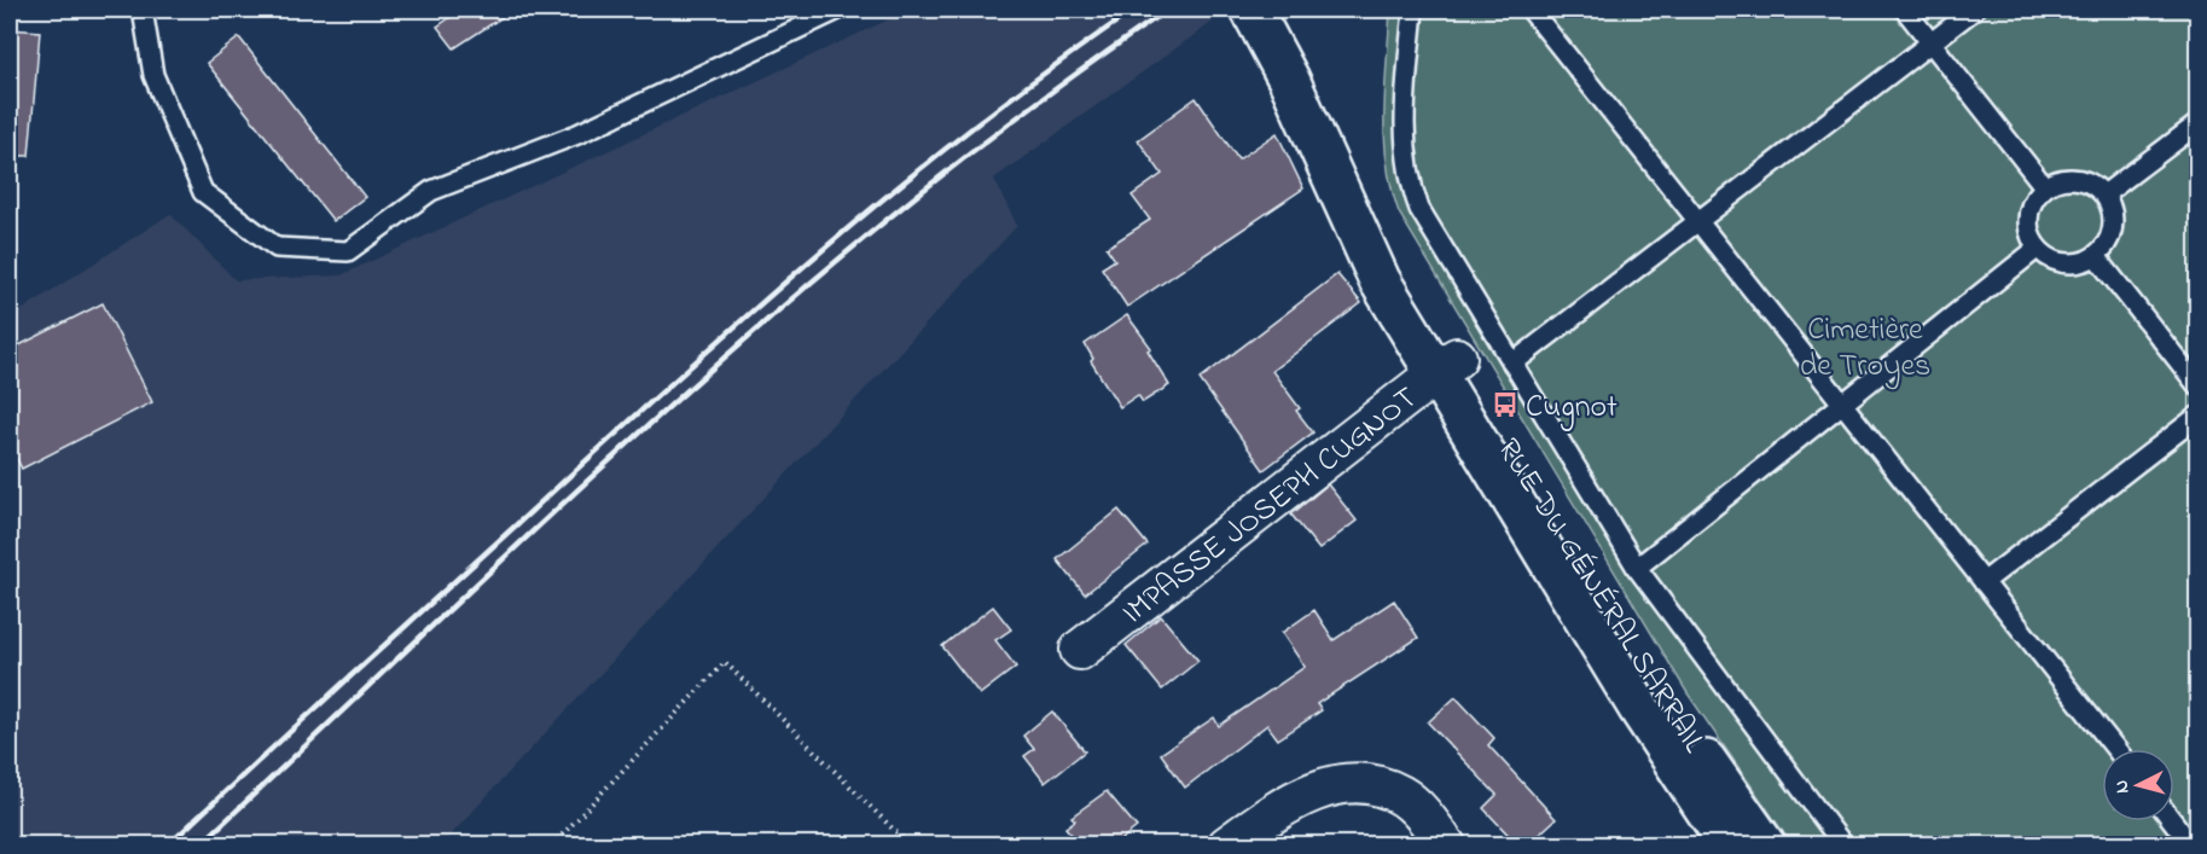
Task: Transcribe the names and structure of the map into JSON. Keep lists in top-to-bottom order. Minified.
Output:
{"streets":{"street":["IMPASSE JOSEPH CUGNOT","RUE DU GÉNÉRAL SARRAIL"]},"crossings":[["IMPASSE JOSEPH CUGNOT","RUE DU GÉNÉRAL SARRAIL"]],"parks":["Cimetière de Troyes"],"places":{"bus stop":["Cugnot"]},"north":"left"}
